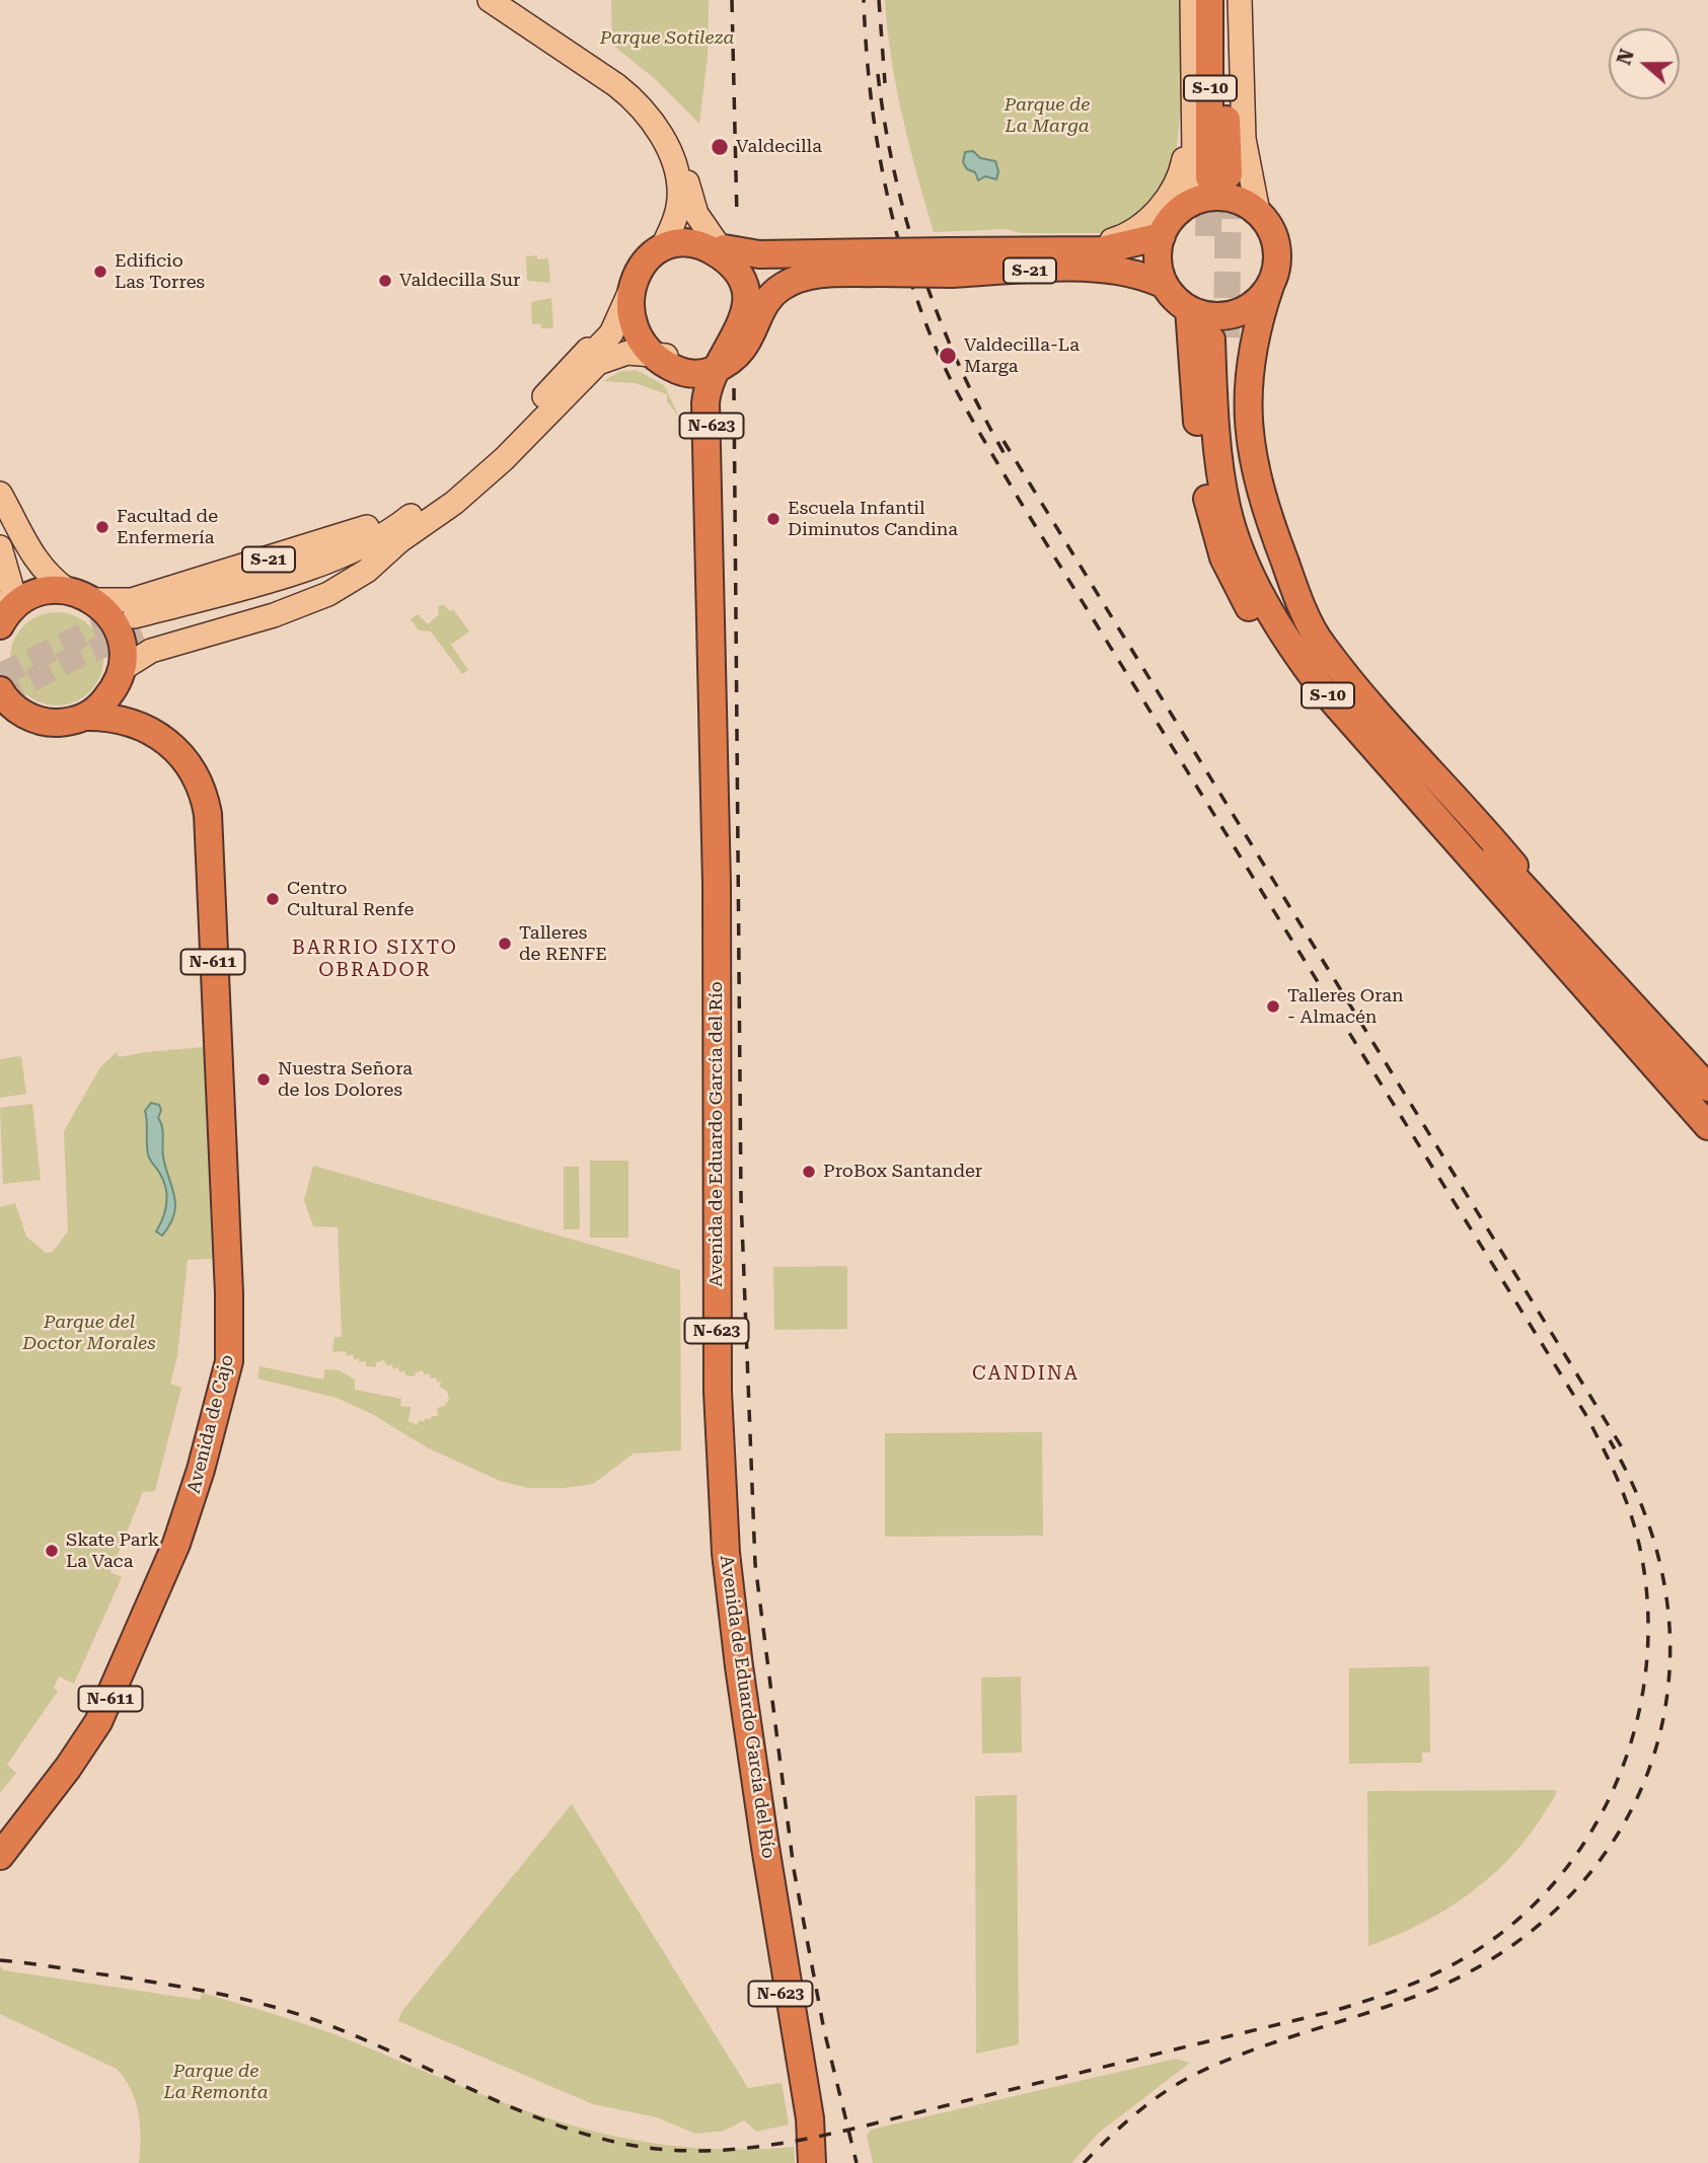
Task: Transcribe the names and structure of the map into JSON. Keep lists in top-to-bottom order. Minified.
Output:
{"streets":{"highway":["S-10","S-21","N-623","N-611","Avenida de Eduardo García del Río","Avenida de Cajo"]},"crossings":[["S-21","N-611"],["S-21","Avenida de Eduardo García del Río"],["N-611","Avenida de Cajo"]],"districts":["BARRIO SIXTO OBRADOR","CANDINA"],"parks":["Parque Sotileza","Parque de La Marga","Parque del Doctor Morales","Parque de La Remonta"],"places":["Valdecilla","Edificio Las Torres","Valdecilla Sur","Valdecilla-La Marga","Escuela Infantil Diminutos Candina","Facultad de Enfermería","Centro Cultural Renfe","Talleres de RENFE","Talleres Oran - Almacén","Nuestra Señora de los Dolores","ProBox Santander","Skate Park La Vaca"],"north":"left"}
